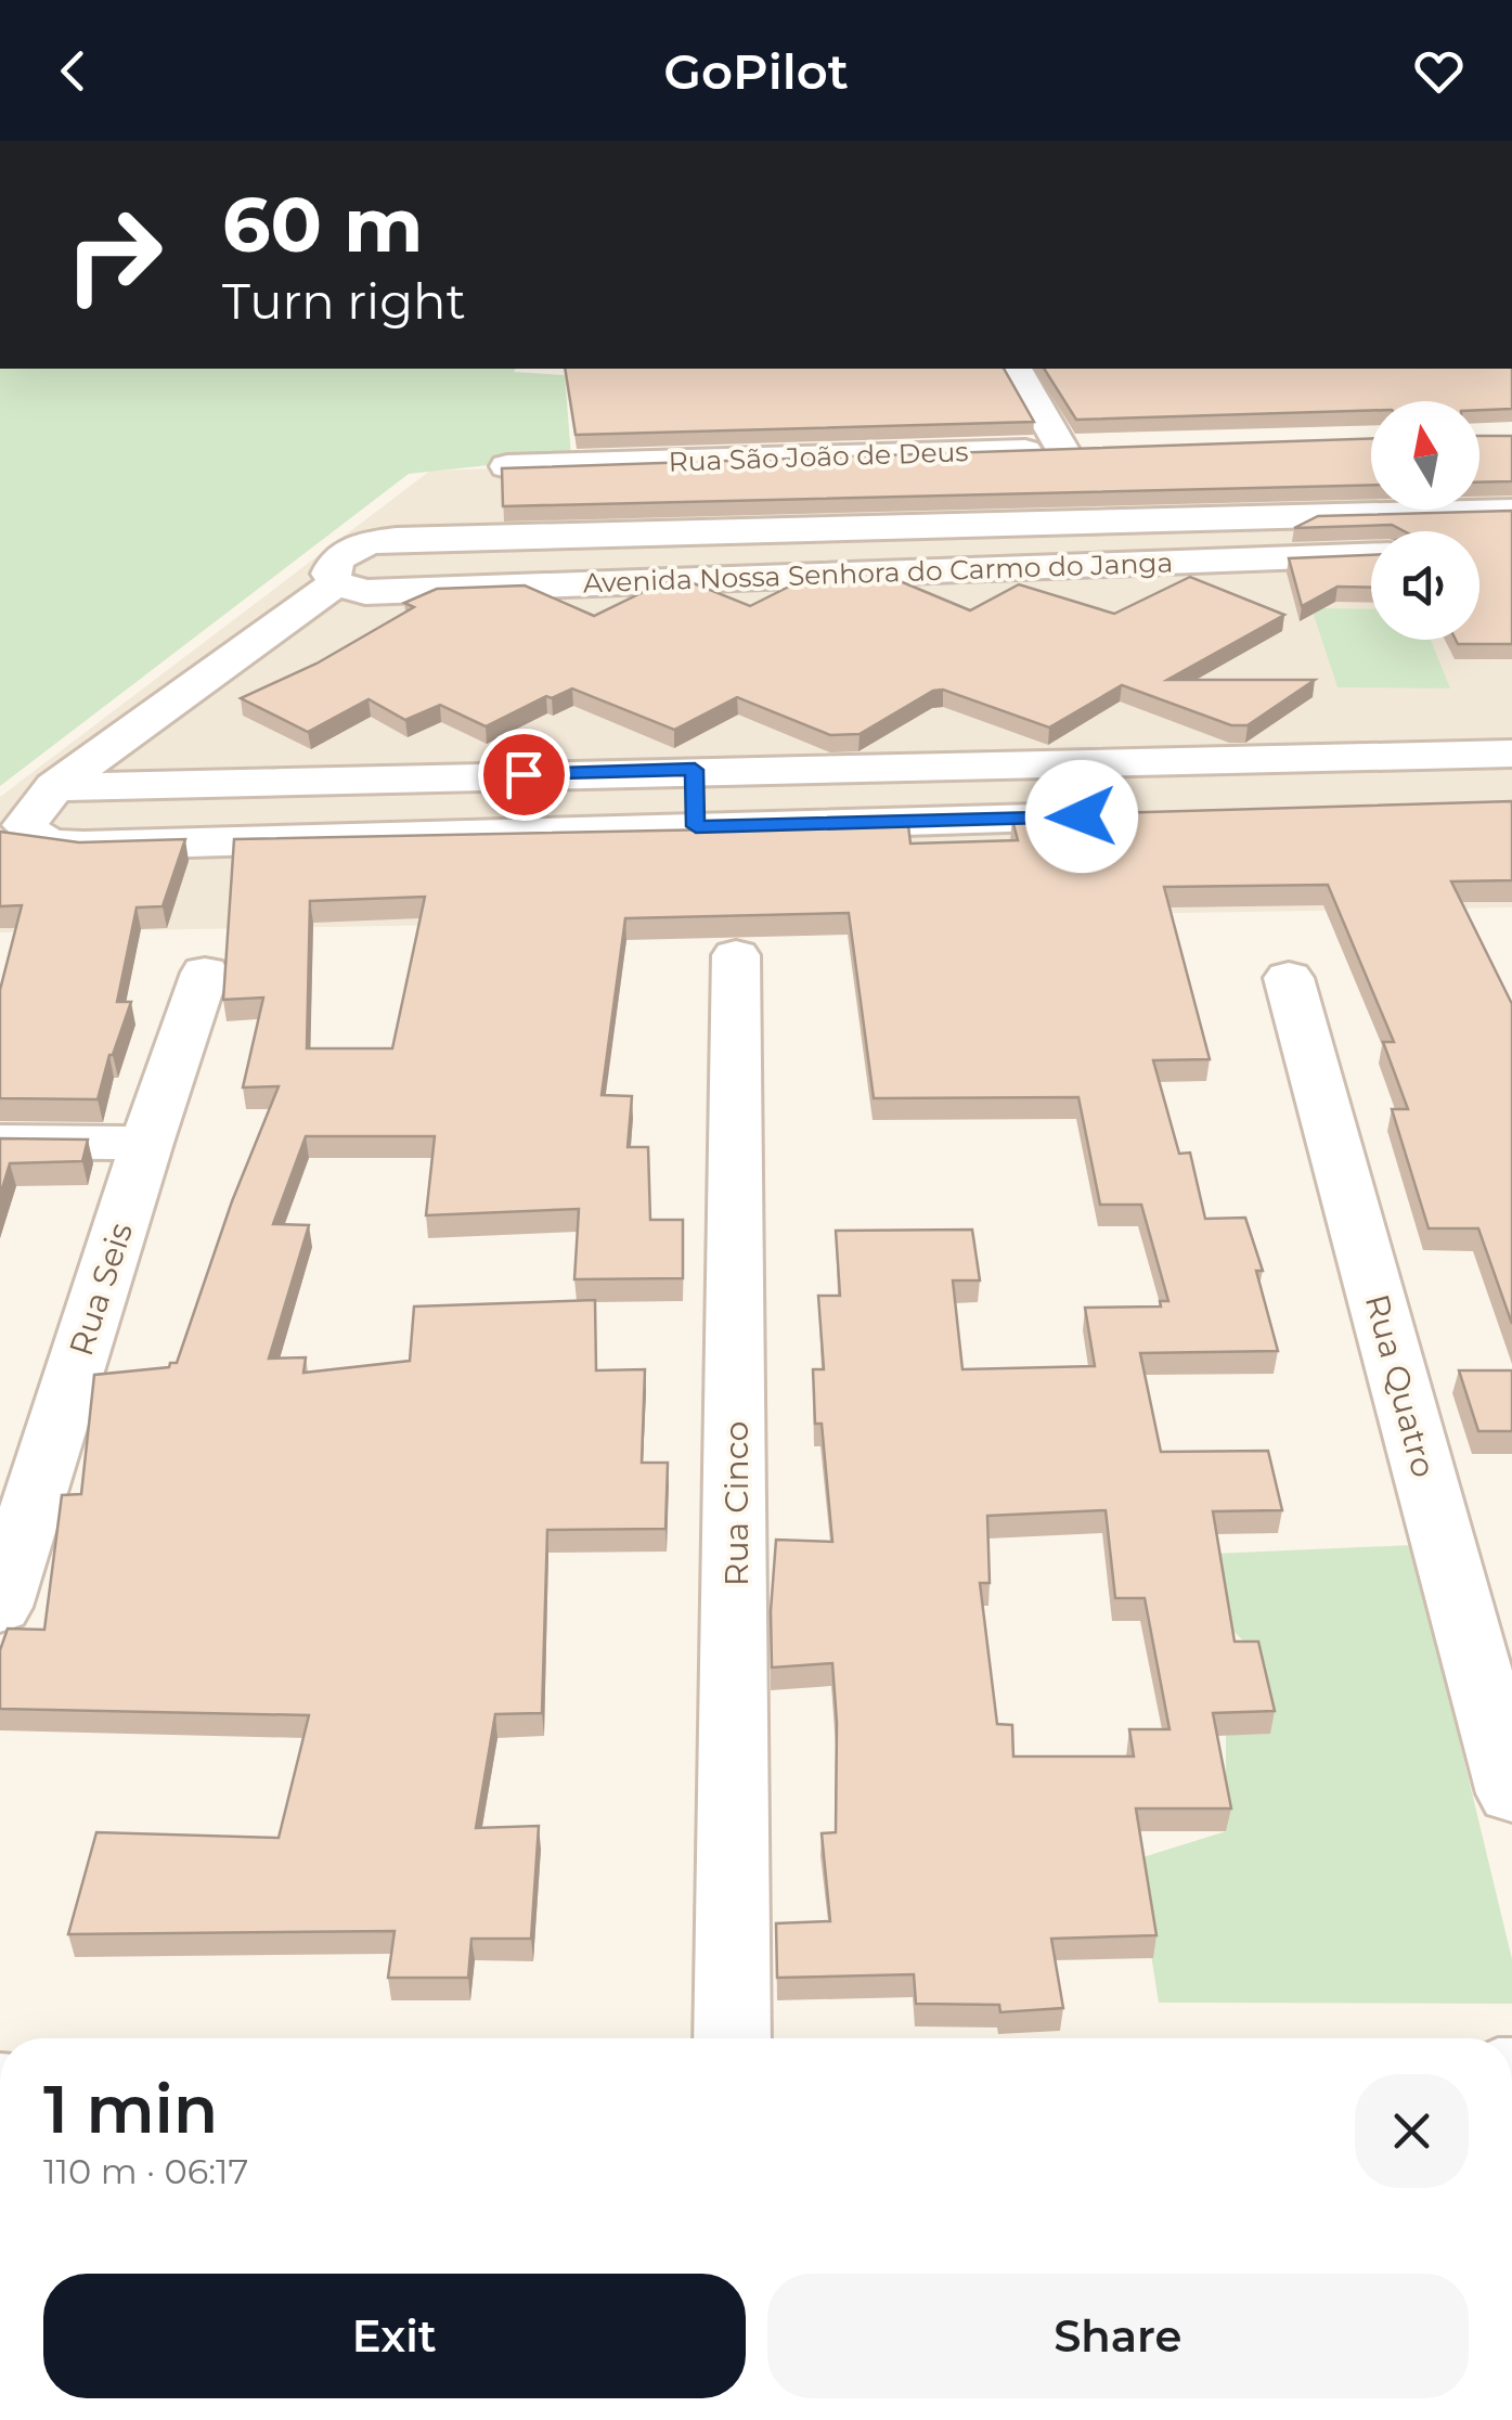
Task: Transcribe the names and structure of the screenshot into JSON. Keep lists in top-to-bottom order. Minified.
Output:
{"streets":{"street":["Rua São João de Deus","Avenida Nossa Senhora do Carmo do Janga","Rua Seis","Rua Quatro","Rua Cinco"]},"north":"top","page":{"header":"GoPilot","turn":["60 m","Turn right"],"heading":["1 min","110 m · 06:17"],"buttons":["Exit","Share"]}}
